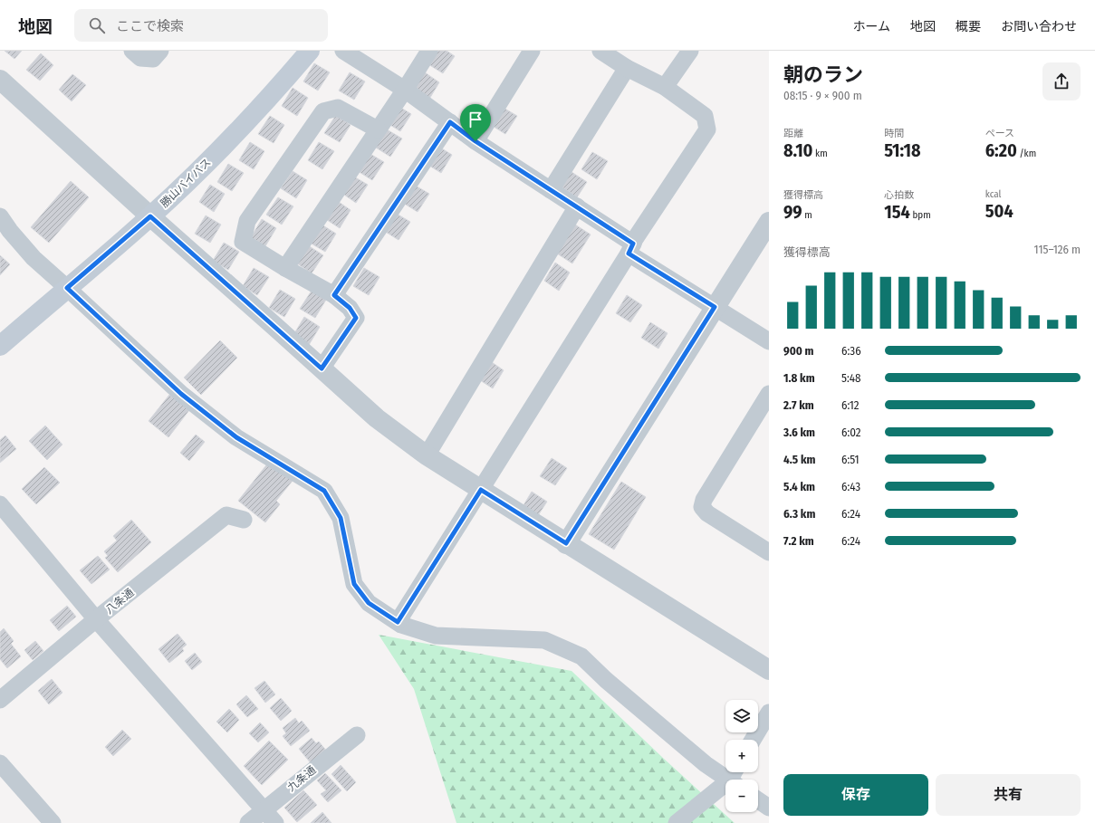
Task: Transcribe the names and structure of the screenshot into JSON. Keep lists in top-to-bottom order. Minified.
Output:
{"streets":{"main road":["勝山バイパス"],"street":["八条通","九条通"]},"page":{"header":"地図","search":"ここで検索","nav":["ホーム","地図","概要","お問い合わせ"],"heading":["朝のラン","08:15 · 9 × 900 m"],"stats":[["距離","8.10 km"],["時間","51:18"],["ペース","6:20 /km"],["獲得標高","99 m"],["心拍数","154 bpm"],["kcal","504"]],"chart":["獲得標高","115–126 m"],"list":[{"name":"900 m","note":"6:36"},{"name":"1.8 km","note":"5:48"},{"name":"2.7 km","note":"6:12"},{"name":"3.6 km","note":"6:02"},{"name":"4.5 km","note":"6:51"},{"name":"5.4 km","note":"6:43"},{"name":"6.3 km","note":"6:24"},{"name":"7.2 km","note":"6:24"}],"map_buttons":["+","−"],"buttons":["保存","共有"]}}
